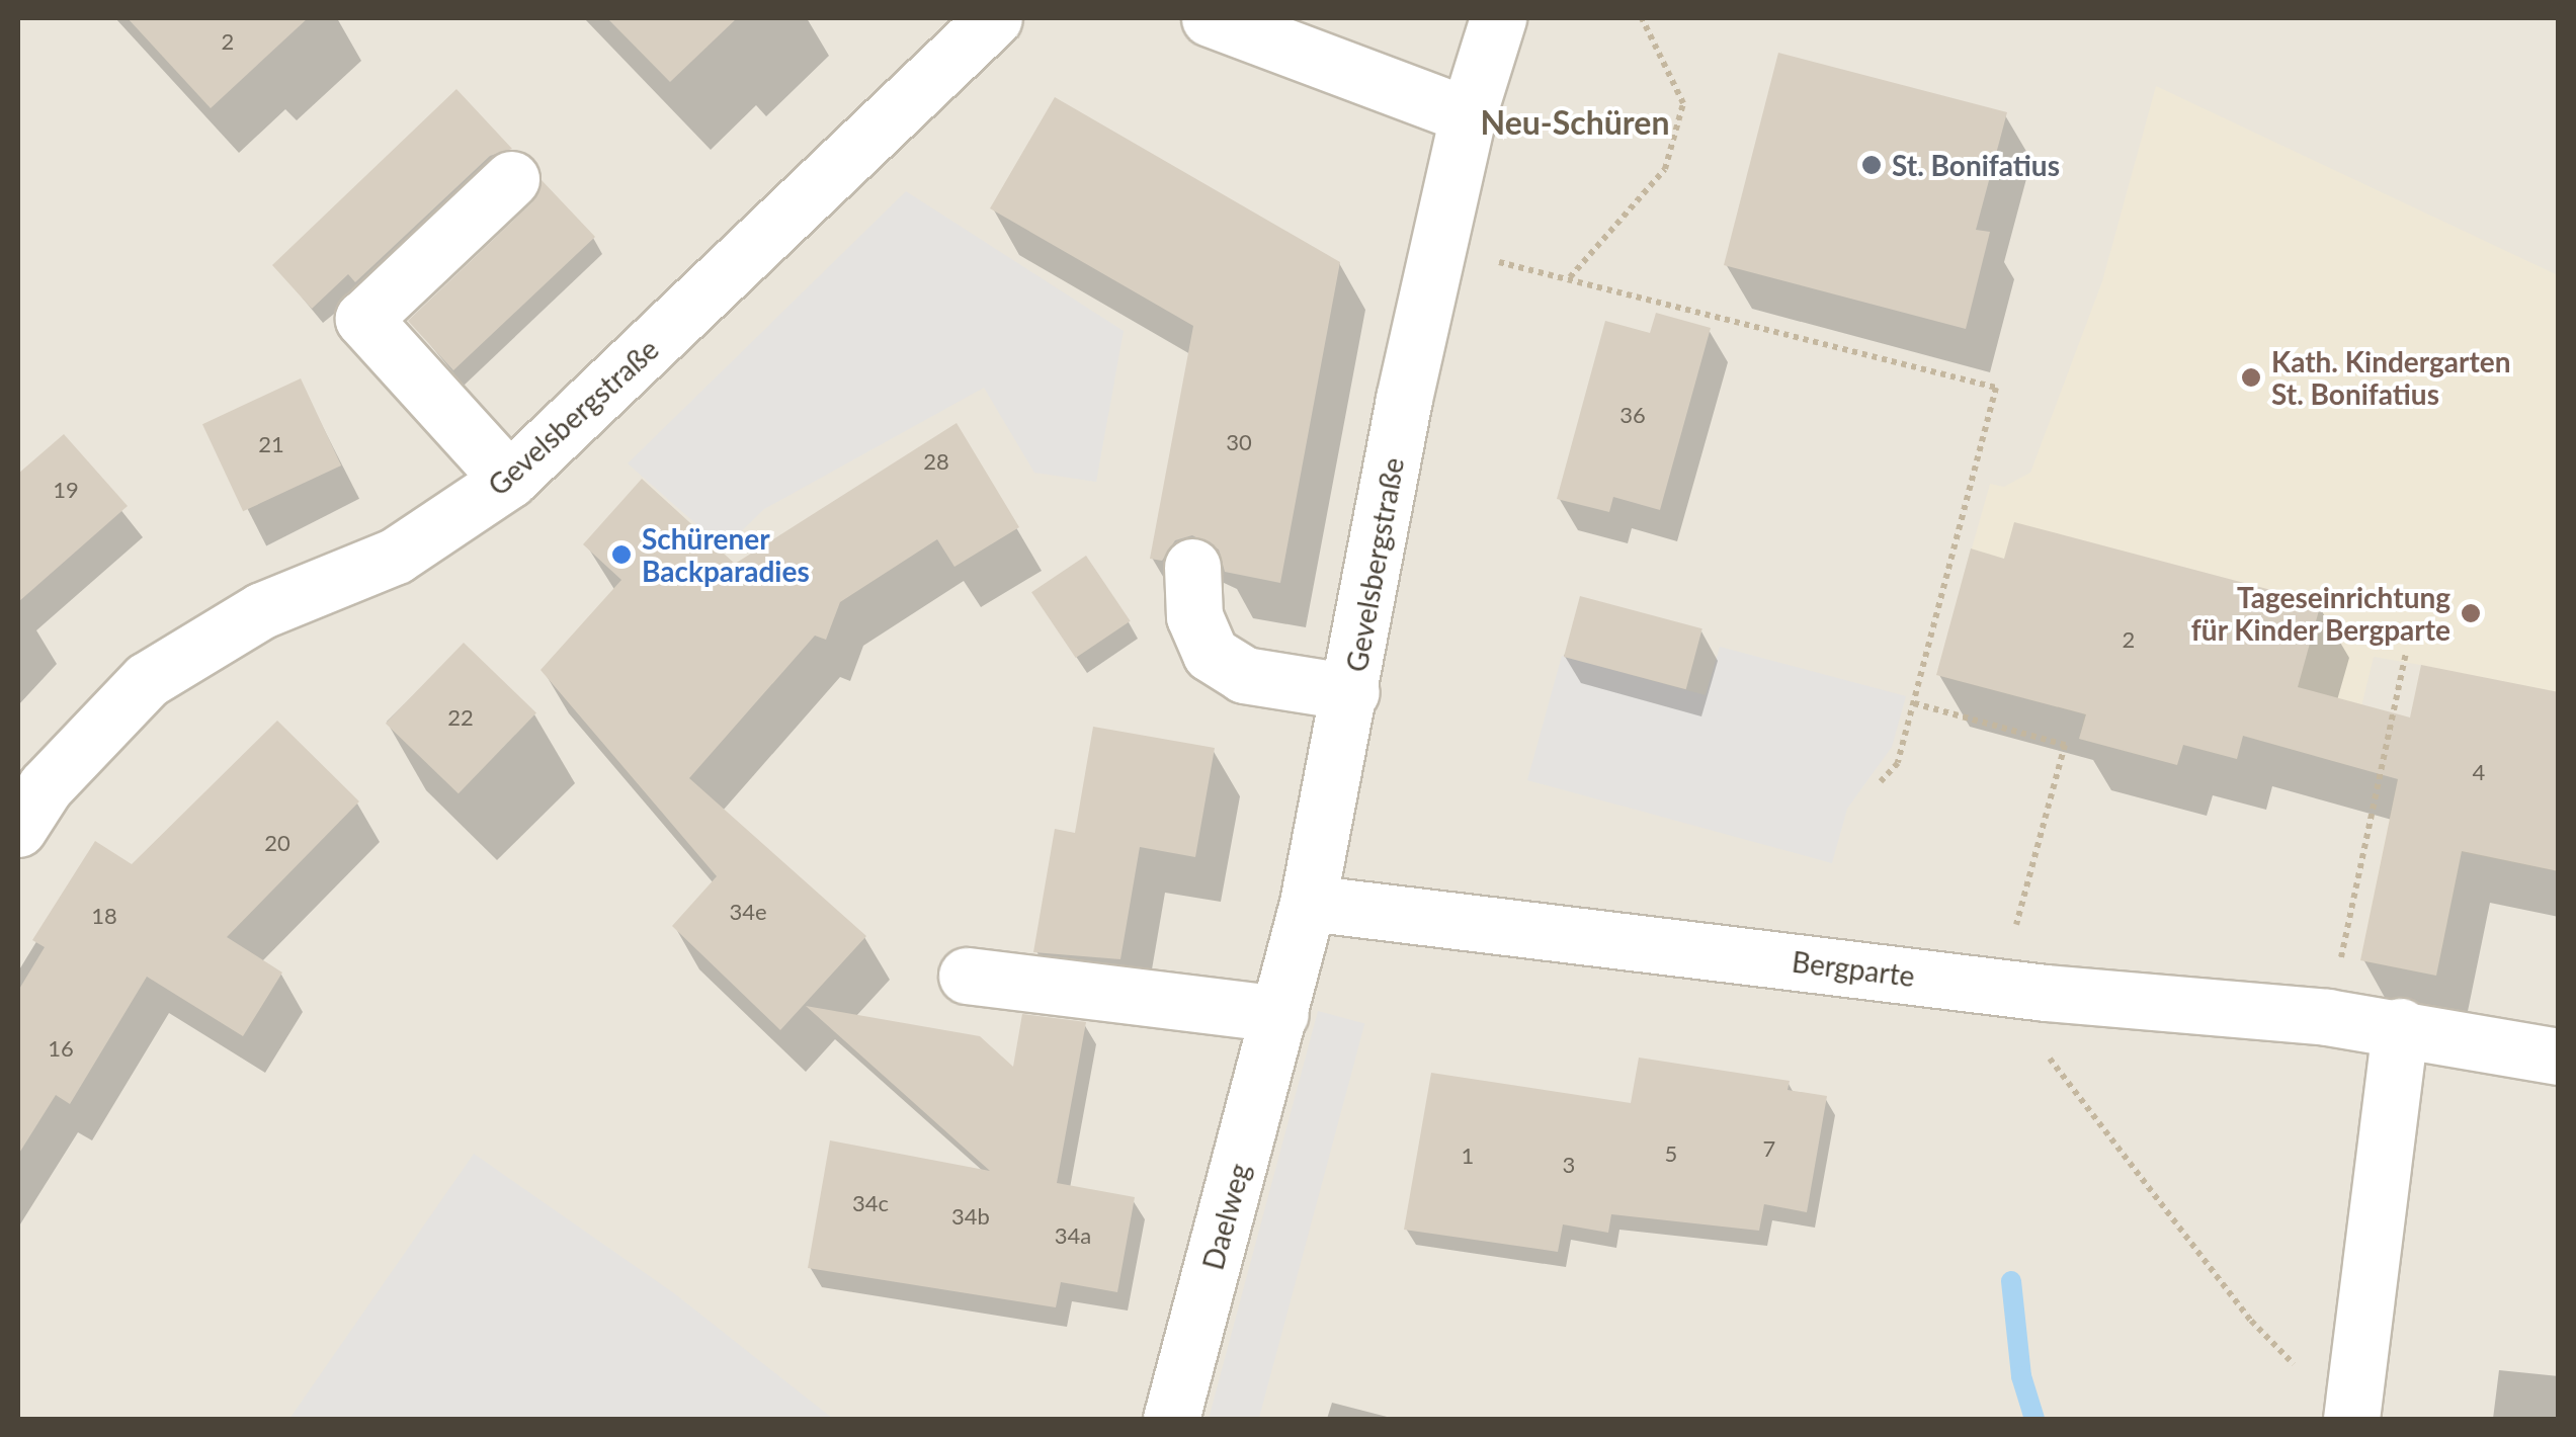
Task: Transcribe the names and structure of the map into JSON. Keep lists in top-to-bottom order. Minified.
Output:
{"streets":{"street":["Gevelsbergstraße","Bergparte","Daelweg"]},"crossings":[["Gevelsbergstraße","Bergparte"],["Gevelsbergstraße","Daelweg"]],"districts":["Neu-Schüren"],"places":["St. Bonifatius","Kath. Kindergarten St. Bonifatius","Schürener Backparadies","Tageseinrichtung für Kinder Bergparte"],"house_numbers":["2","36","30","21","28","19","2","22","4","20","34e","18","16","7","5","1","3","34c","34b","34a"]}
